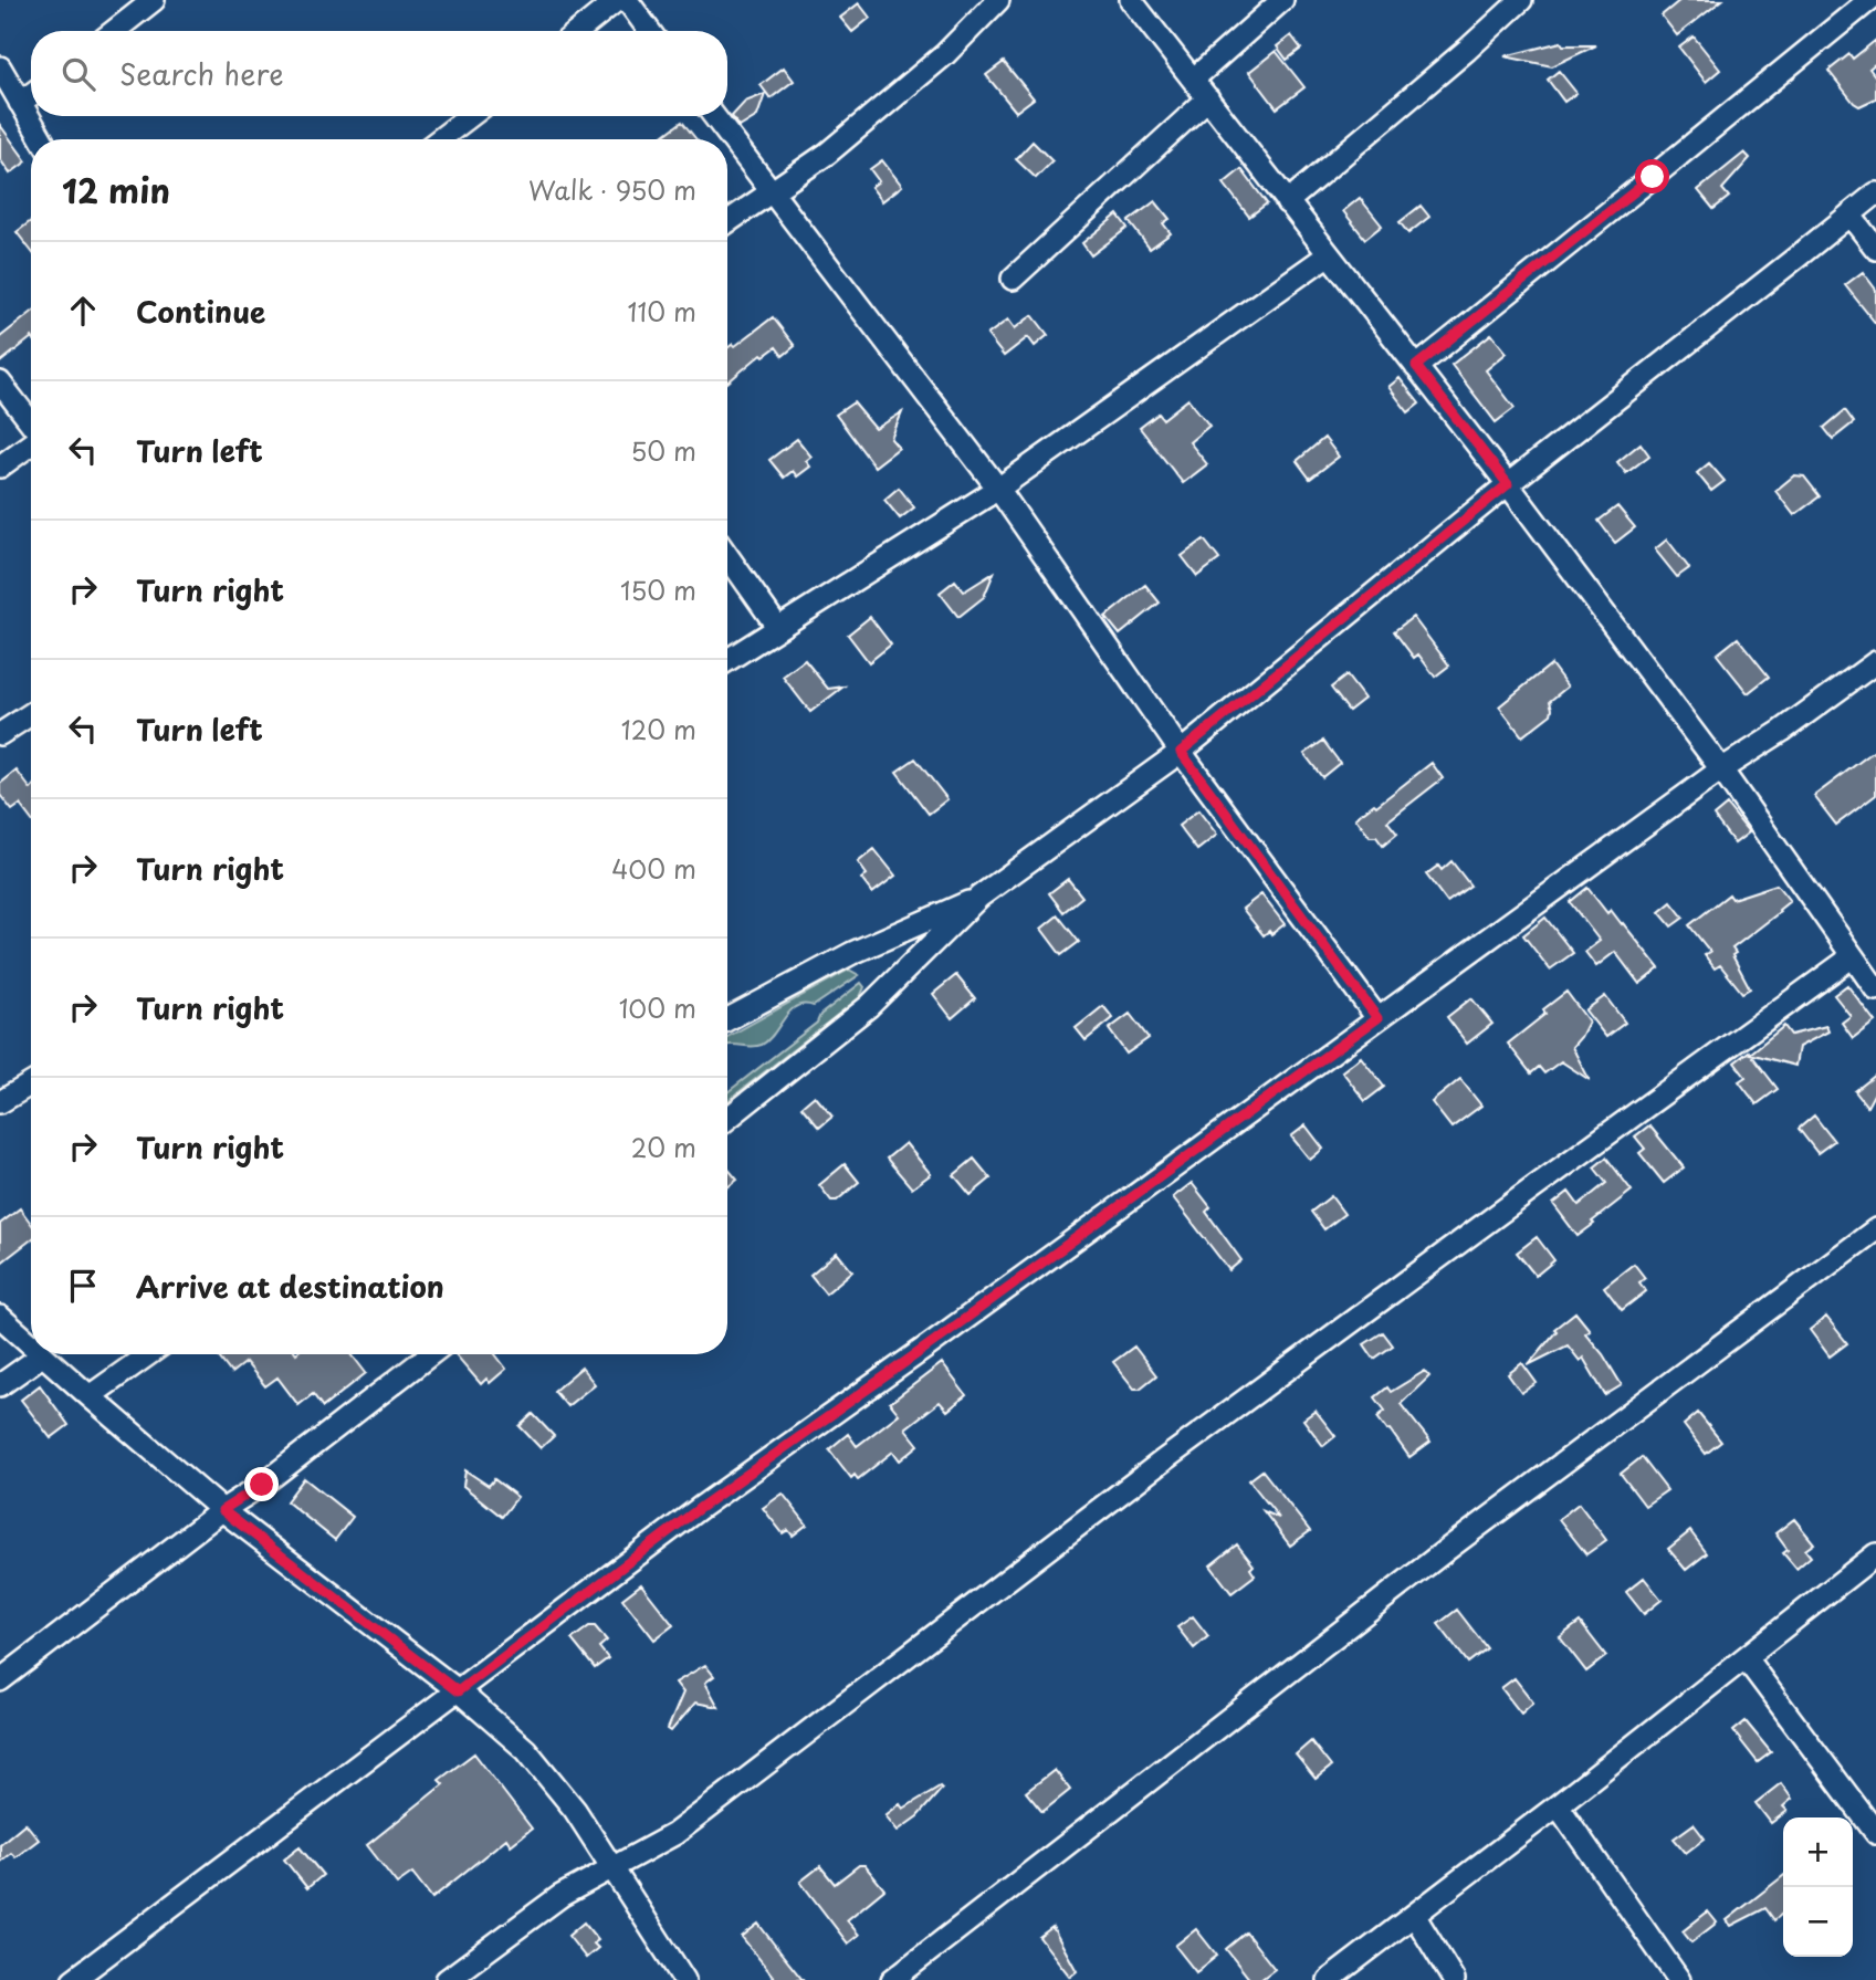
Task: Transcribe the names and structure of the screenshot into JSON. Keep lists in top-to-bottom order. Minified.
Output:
{"page":{"search":"Search here","heading":["12 min","Walk · 950 m"],"list":[["Continue","110 m"],["Turn left","50 m"],["Turn right","150 m"],["Turn left","120 m"],["Turn right","400 m"],["Turn right","100 m"],["Turn right","20 m"],"Arrive at destination"],"map_buttons":["+","−"]}}
